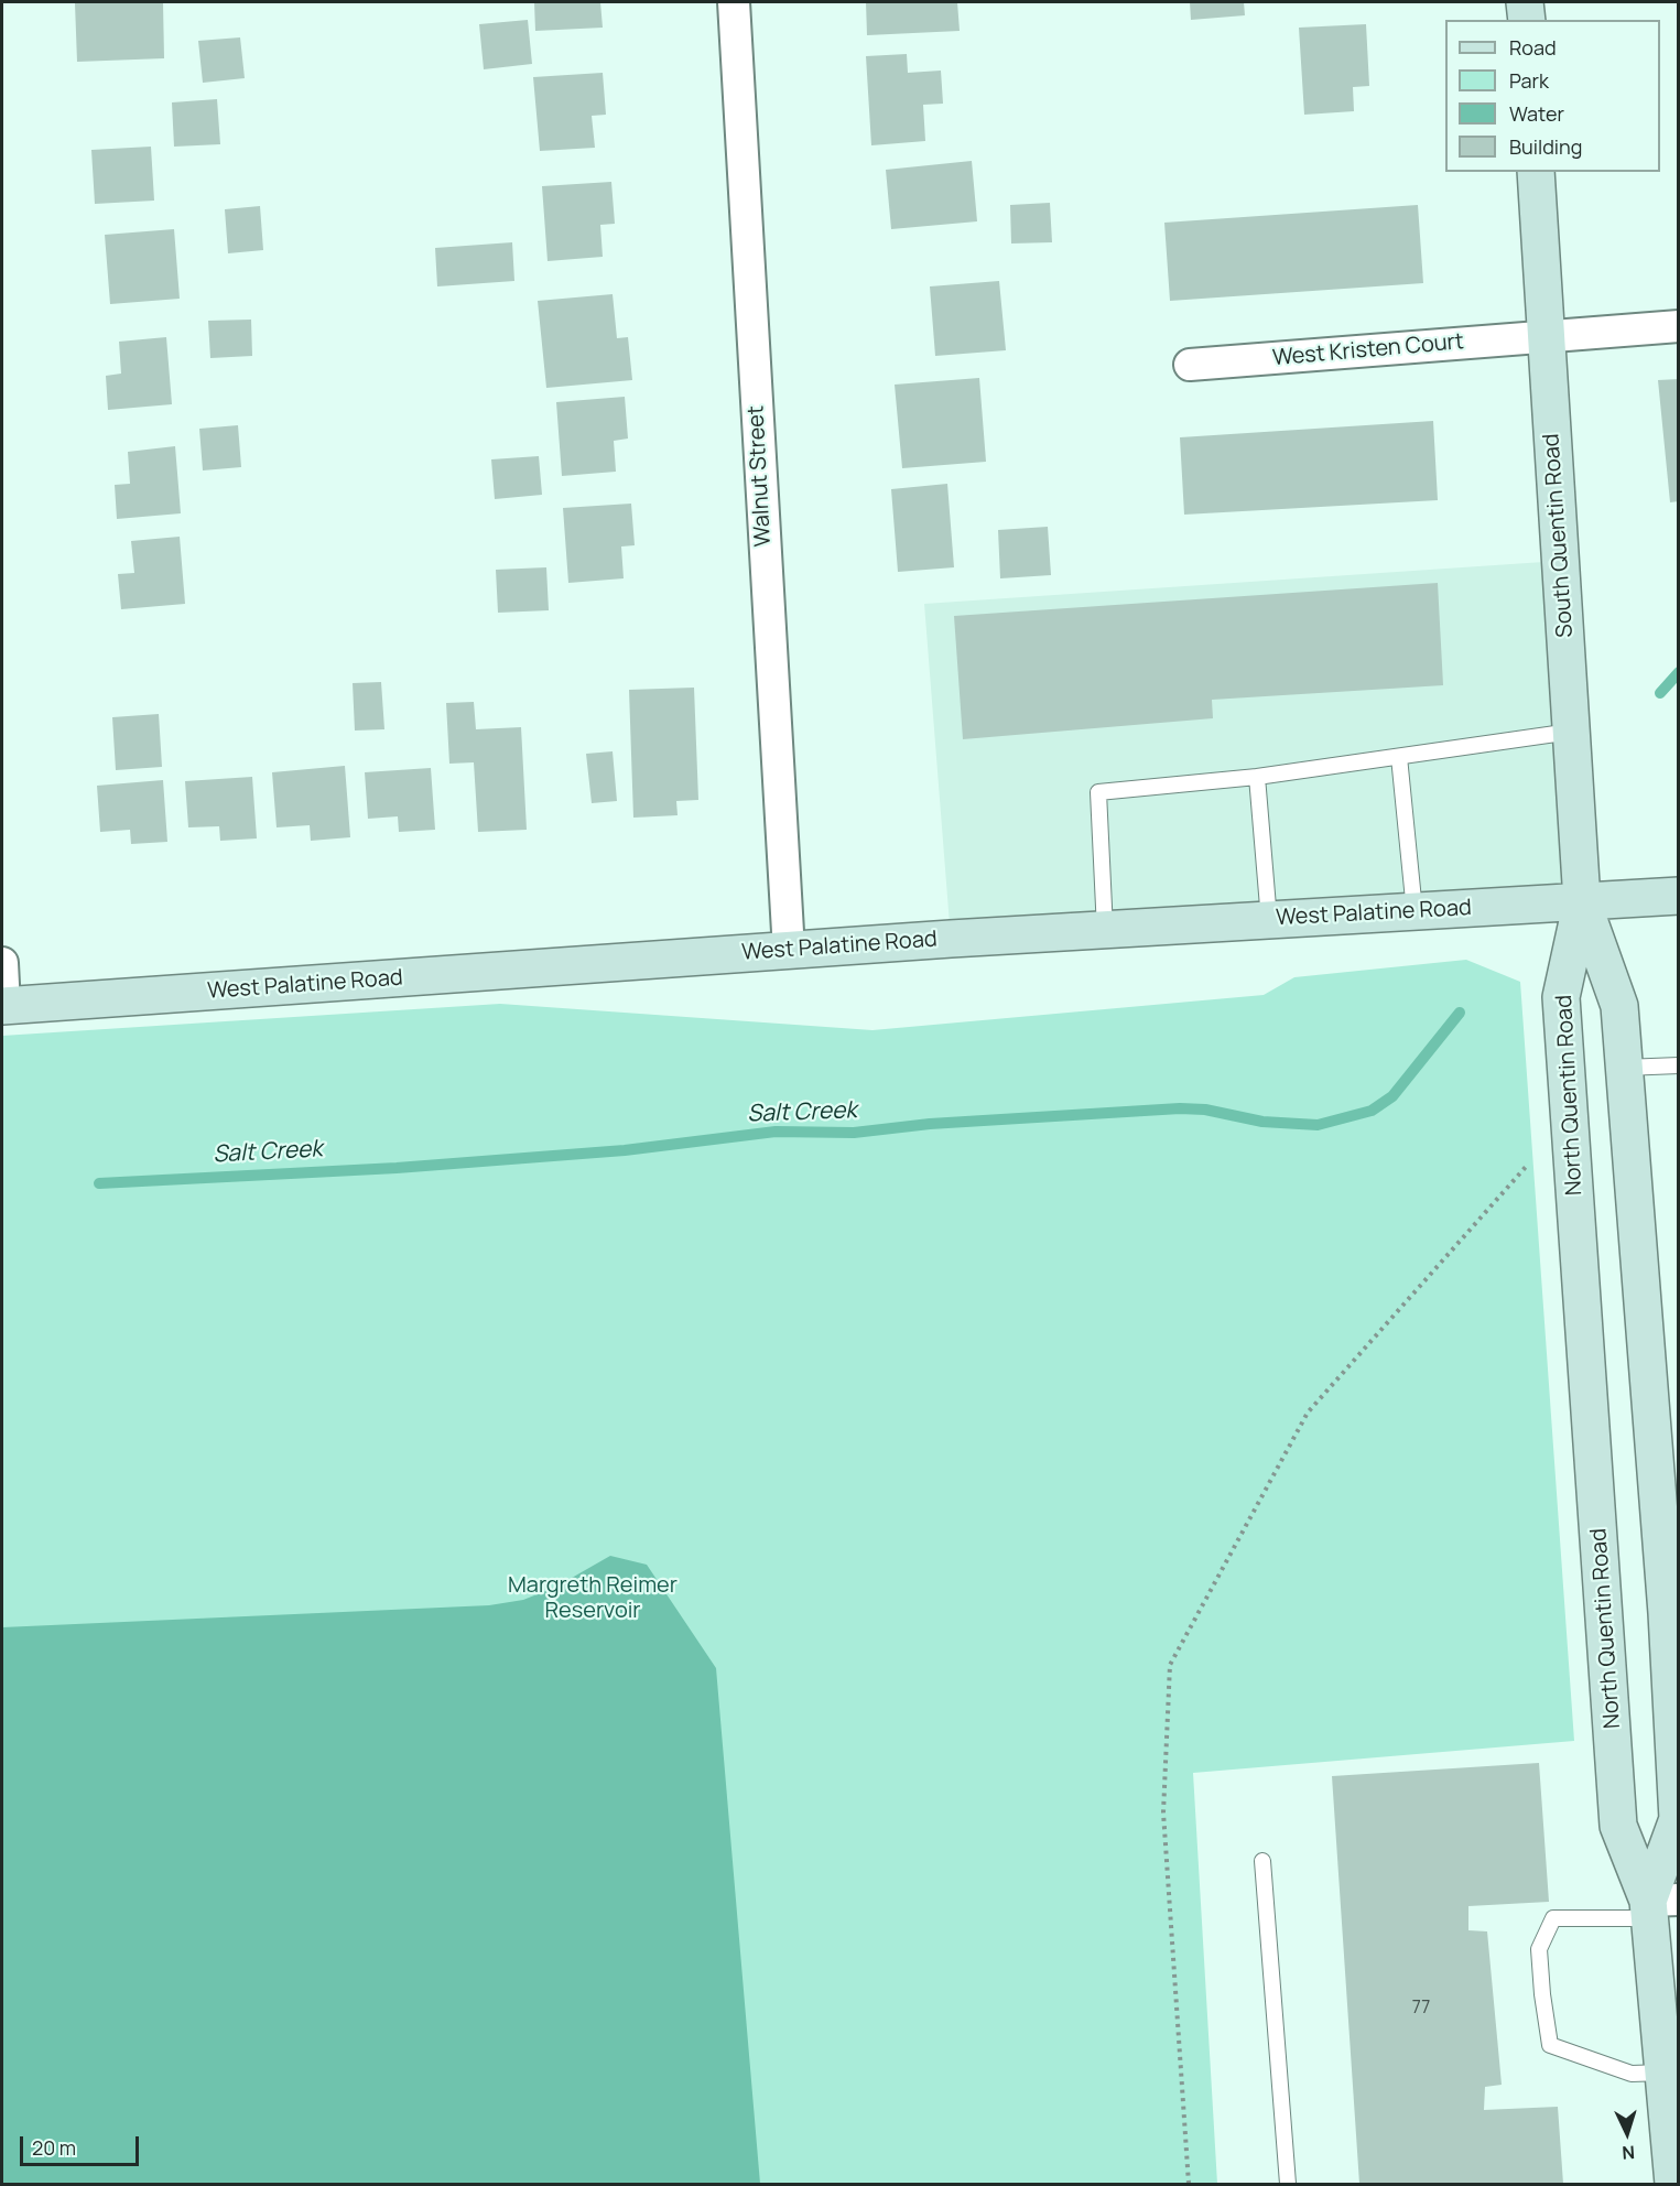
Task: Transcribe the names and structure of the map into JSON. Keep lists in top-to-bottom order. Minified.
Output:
{"streets":{"main road":["South Quentin Road","West Palatine Road","North Quentin Road"],"street":["West Kristen Court","Walnut Street"]},"crossings":[["West Kristen Court","South Quentin Road"],["Walnut Street","West Palatine Road"],["South Quentin Road","West Palatine Road"],["South Quentin Road","North Quentin Road"],["West Palatine Road","North Quentin Road"]],"water":["Salt Creek"],"parks":["Margreth Reimer Reservoir"],"house_numbers":["77"],"legend":["Road","Park","Water","Building"],"scale_bar":"20 m","north":"bottom"}
